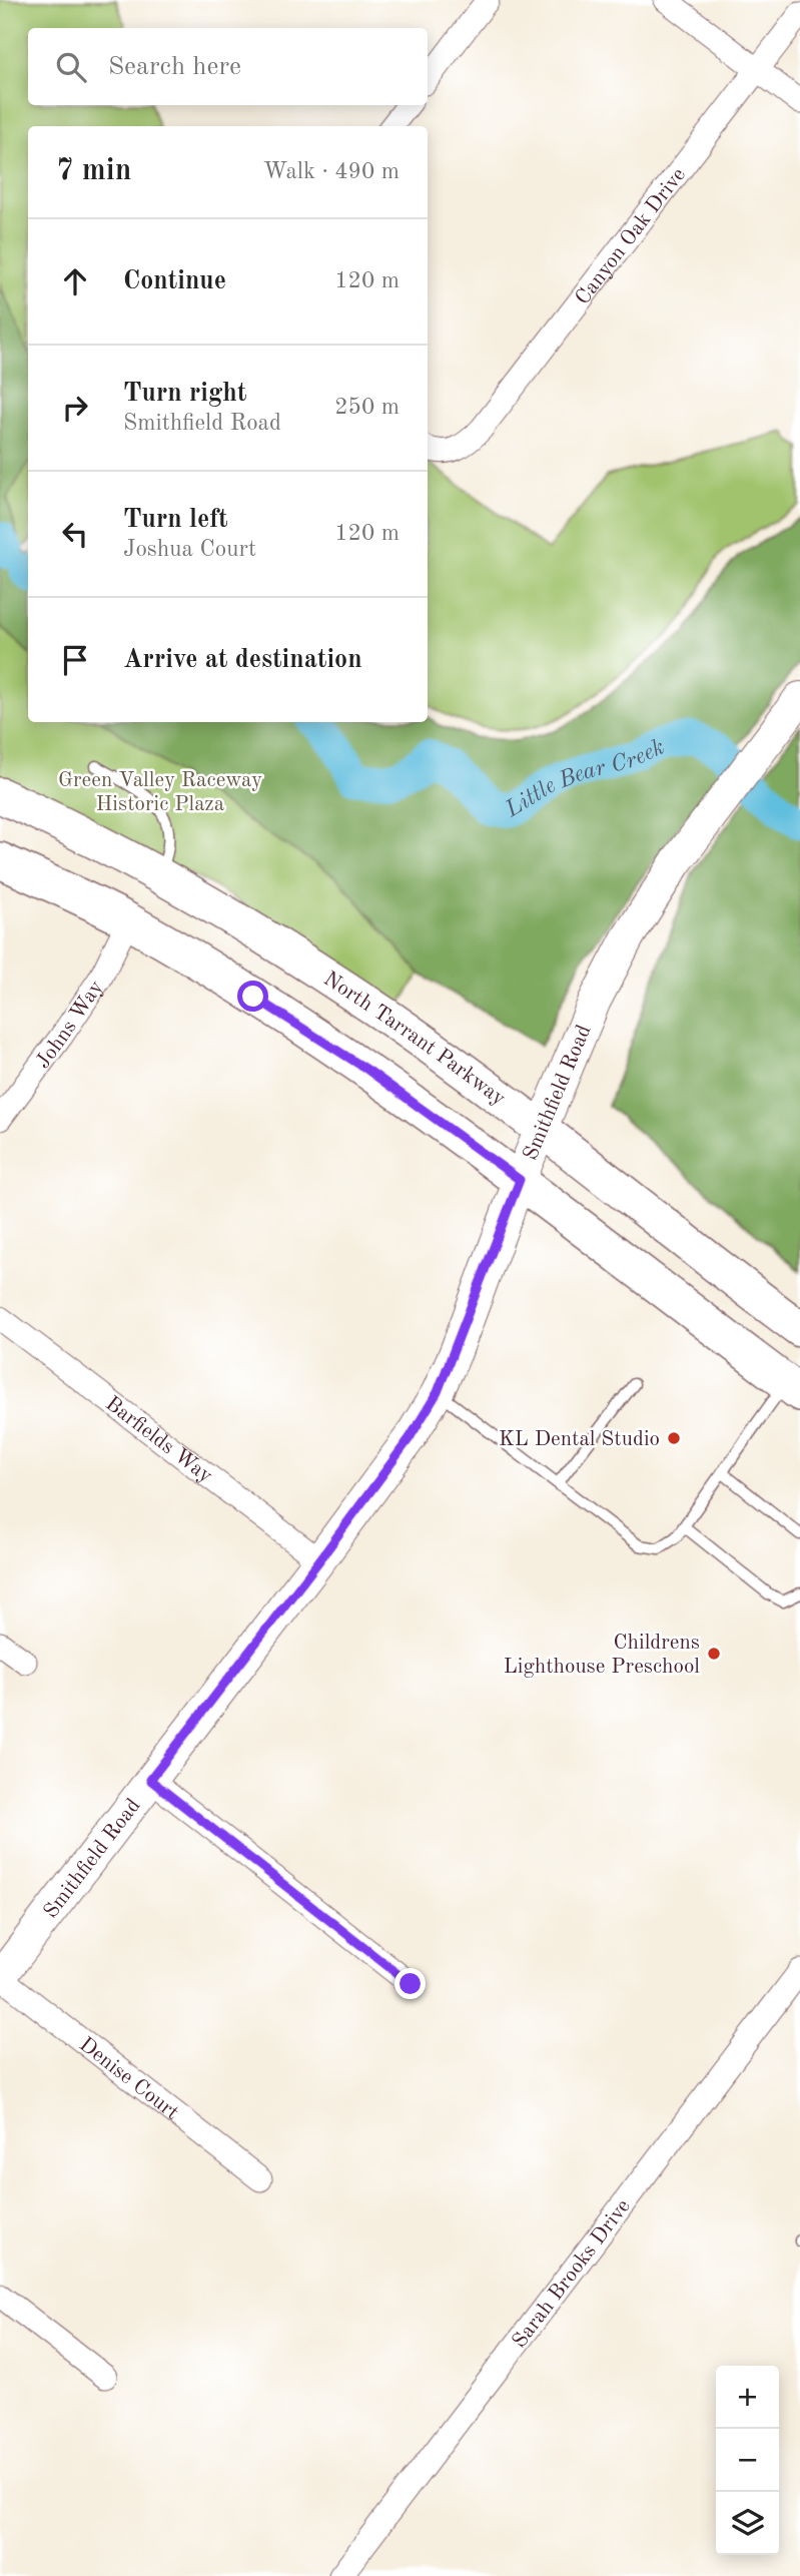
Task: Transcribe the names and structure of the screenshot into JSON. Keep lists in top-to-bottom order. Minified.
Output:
{"streets":{"main road":["North Tarrant Parkway","Smithfield Road"],"street":["Canyon Oak Drive","Johns Way","Barfields Way","Denise Court","Sarah Brooks Drive"]},"crossings":[["North Tarrant Parkway","Smithfield Road"],["Smithfield Road","Barfields Way"],["Smithfield Road","Denise Court"]],"water":["Little Bear Creek"],"parks":["Green Valley Raceway Historic Plaza"],"places":["KL Dental Studio","Childrens Lighthouse Preschool"],"page":{"search":"Search here","heading":["7 min","Walk · 490 m"],"list":[["Continue","120 m"],["Turn right","Smithfield Road","250 m"],["Turn left","Joshua Court","120 m"],"Arrive at destination"],"map_buttons":["+","−"]}}
